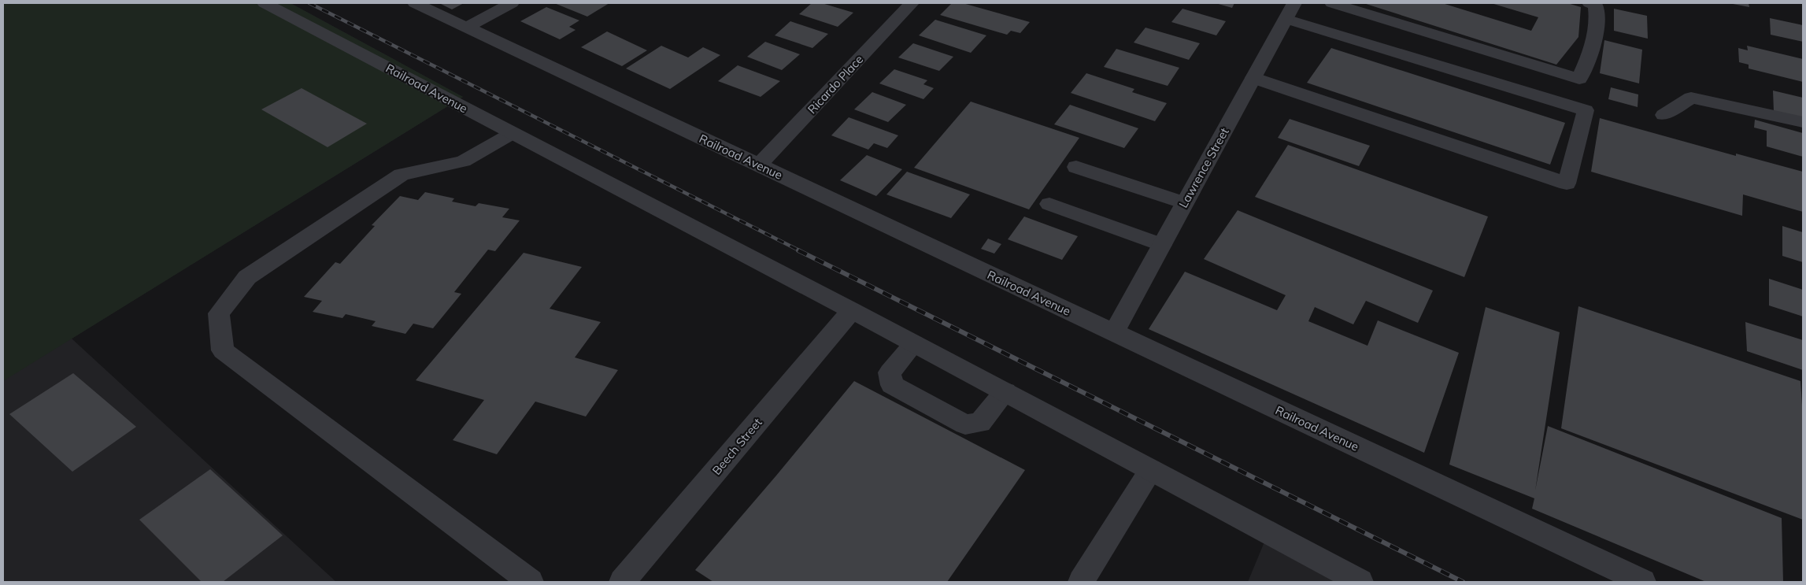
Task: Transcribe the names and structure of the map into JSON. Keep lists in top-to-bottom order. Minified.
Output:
{"streets":{"street":["Ricardo Place","Railroad Avenue","Lawrence Street","Beech Street"]},"crossings":[["Ricardo Place","Railroad Avenue"],["Railroad Avenue","Lawrence Street"],["Railroad Avenue","Beech Street"]]}
